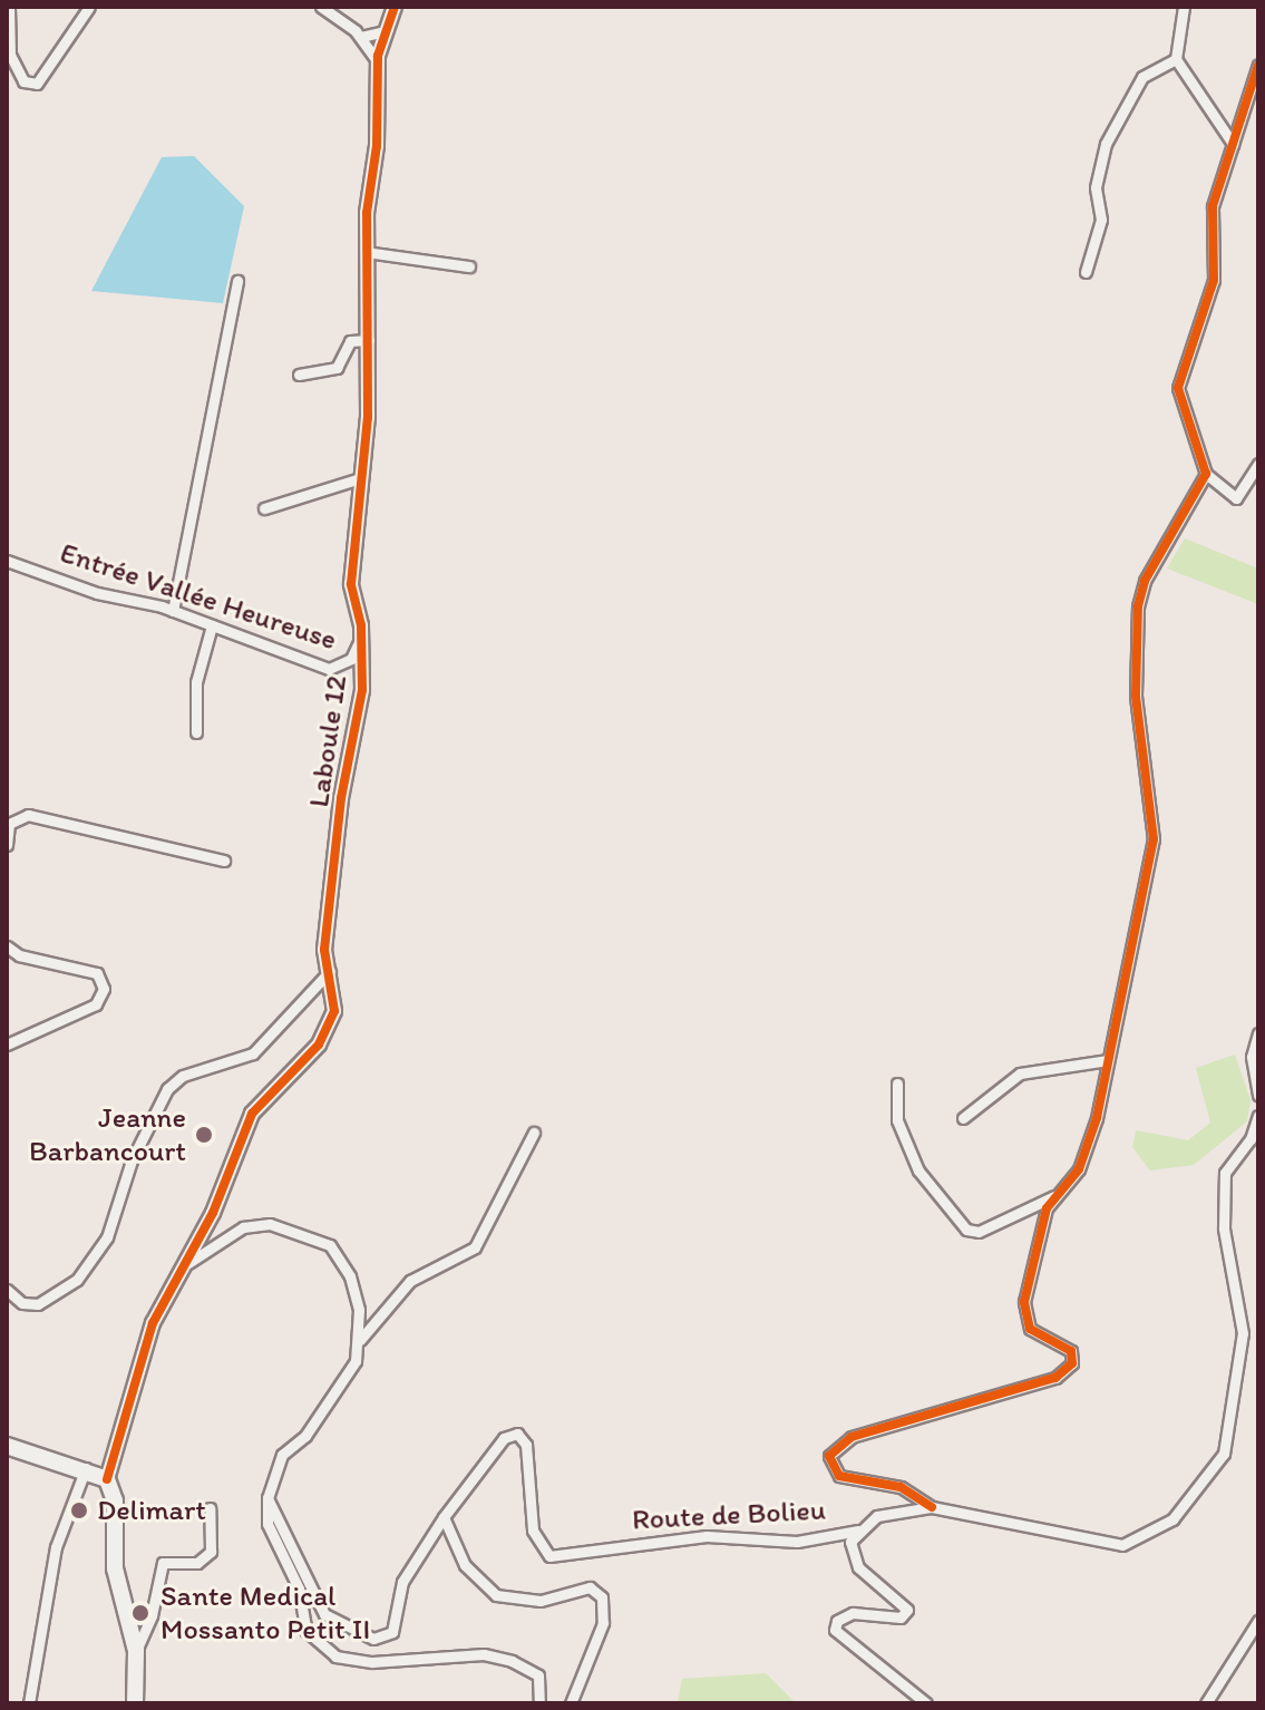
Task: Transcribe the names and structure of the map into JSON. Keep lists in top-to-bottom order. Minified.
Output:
{"streets":{"street":["Entrée Vallée Heureuse","Laboule 12","Route de Bolieu"]},"crossings":[["Entrée Vallée Heureuse","Laboule 12"]],"places":["Jeanne Barbancourt","Delimart","Sante Medical Mossanto Petit II"]}
